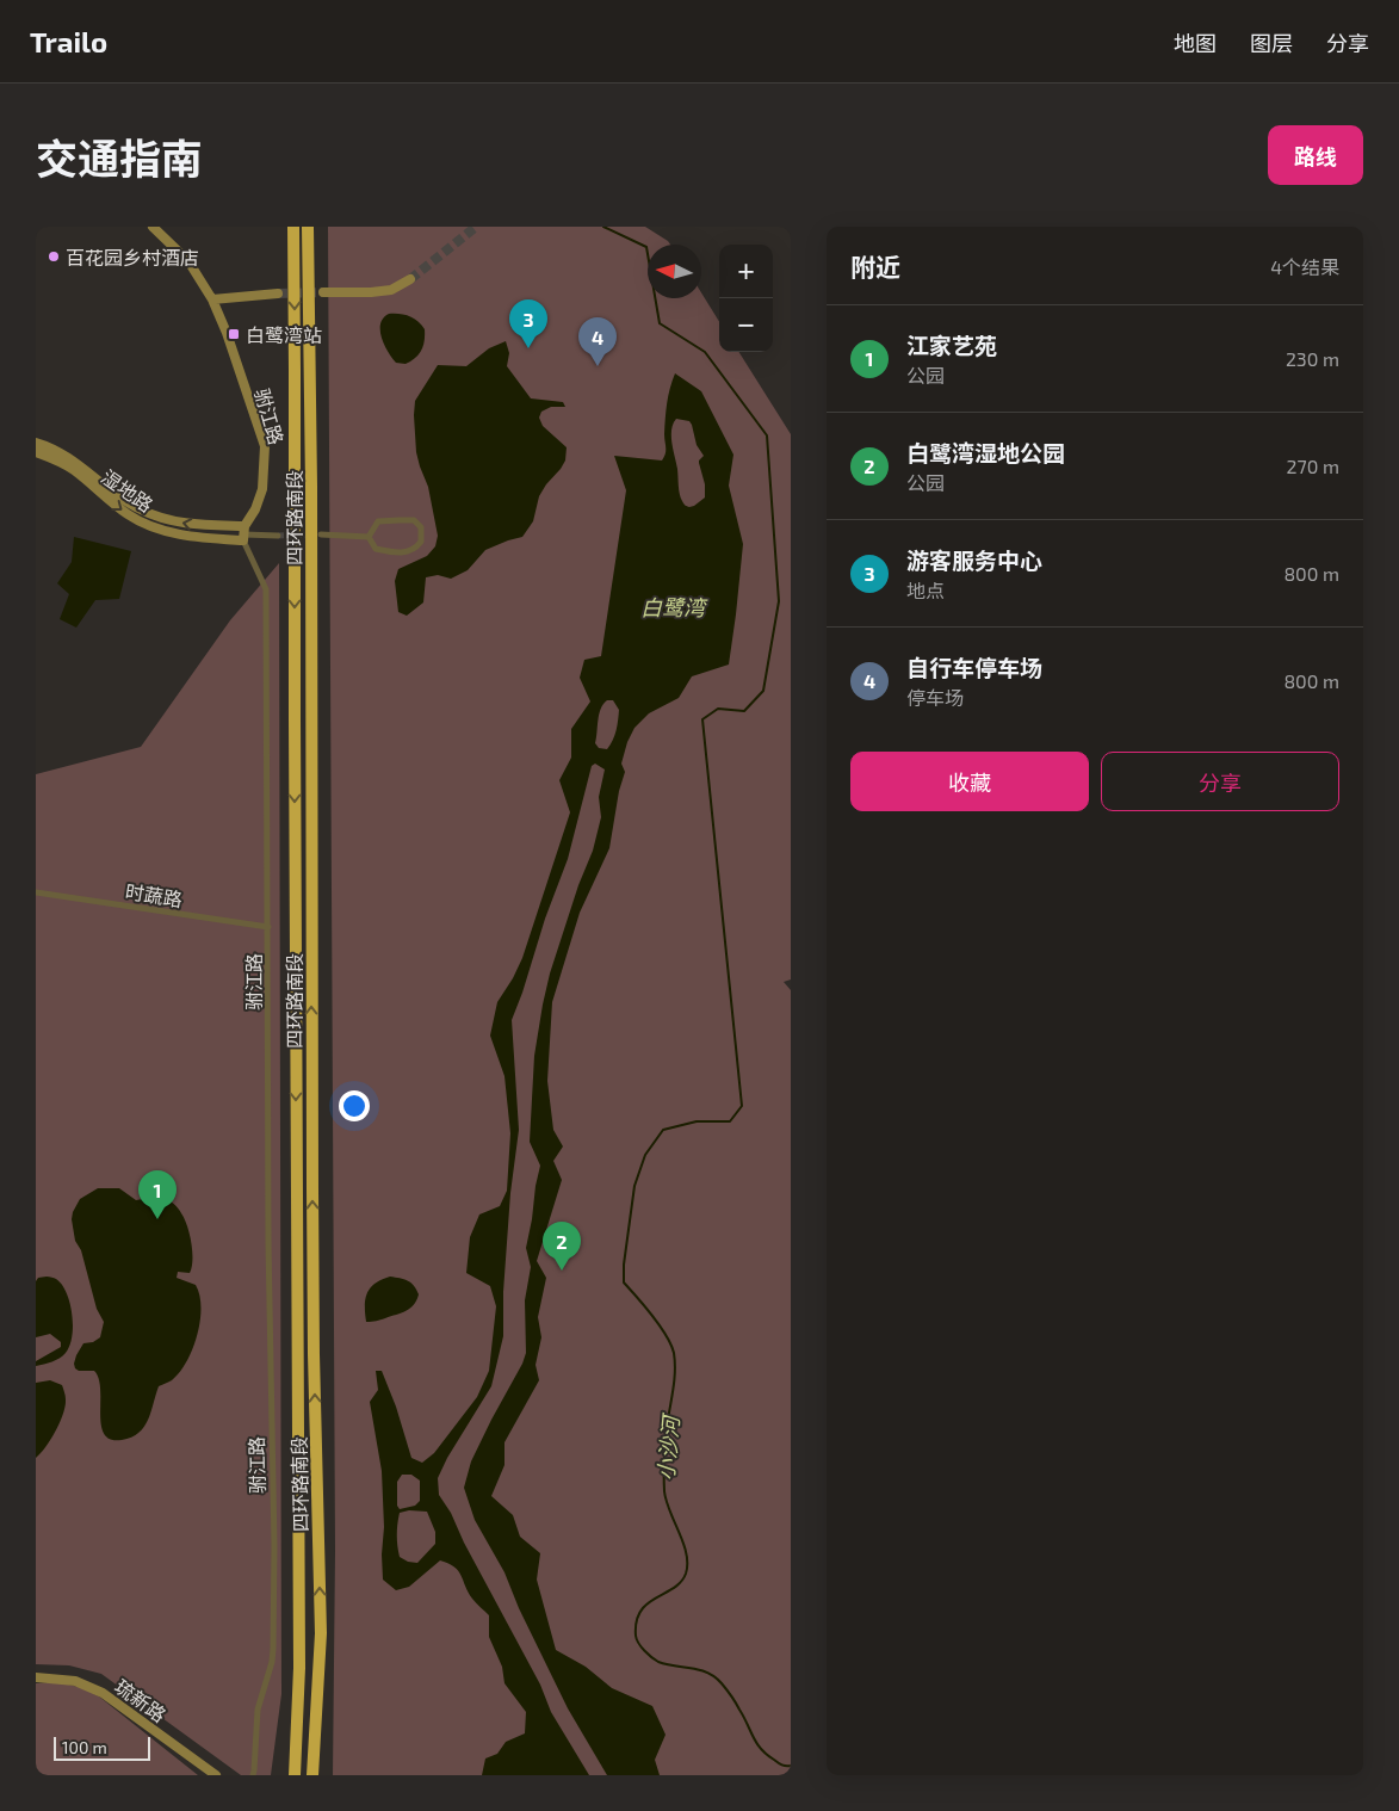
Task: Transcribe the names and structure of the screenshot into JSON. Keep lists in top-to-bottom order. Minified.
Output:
{"streets":{"highway":["四环路南段"],"street":["驸江路","湿地路","时蔬路","琉新路"]},"crossings":[["驸江路","湿地路"],["驸江路","时蔬路"]],"water":["白鹭湾","小沙河"],"places":{"other":["百花园乡村酒店"],"transit":["白鹭湾站"]},"scale_bar":"100 m","north":"left","page":{"header":"Trailo","nav":["地图","图层","分享"],"title":"交通指南","buttons":["路线",["收藏","分享"]],"heading":["附近","4个结果"],"map_buttons":["+","−"],"pins":["3","4","1","2"],"list":[{"mark":"1","name":"江家艺苑","note":"公园","value":"230 m"},{"mark":"2","name":"白鹭湾湿地公园","note":"公园","value":"270 m"},{"mark":"3","name":"游客服务中心","note":"地点","value":"800 m"},{"mark":"4","name":"自行车停车场","note":"停车场","value":"800 m"}],"scale":"100 m"}}
